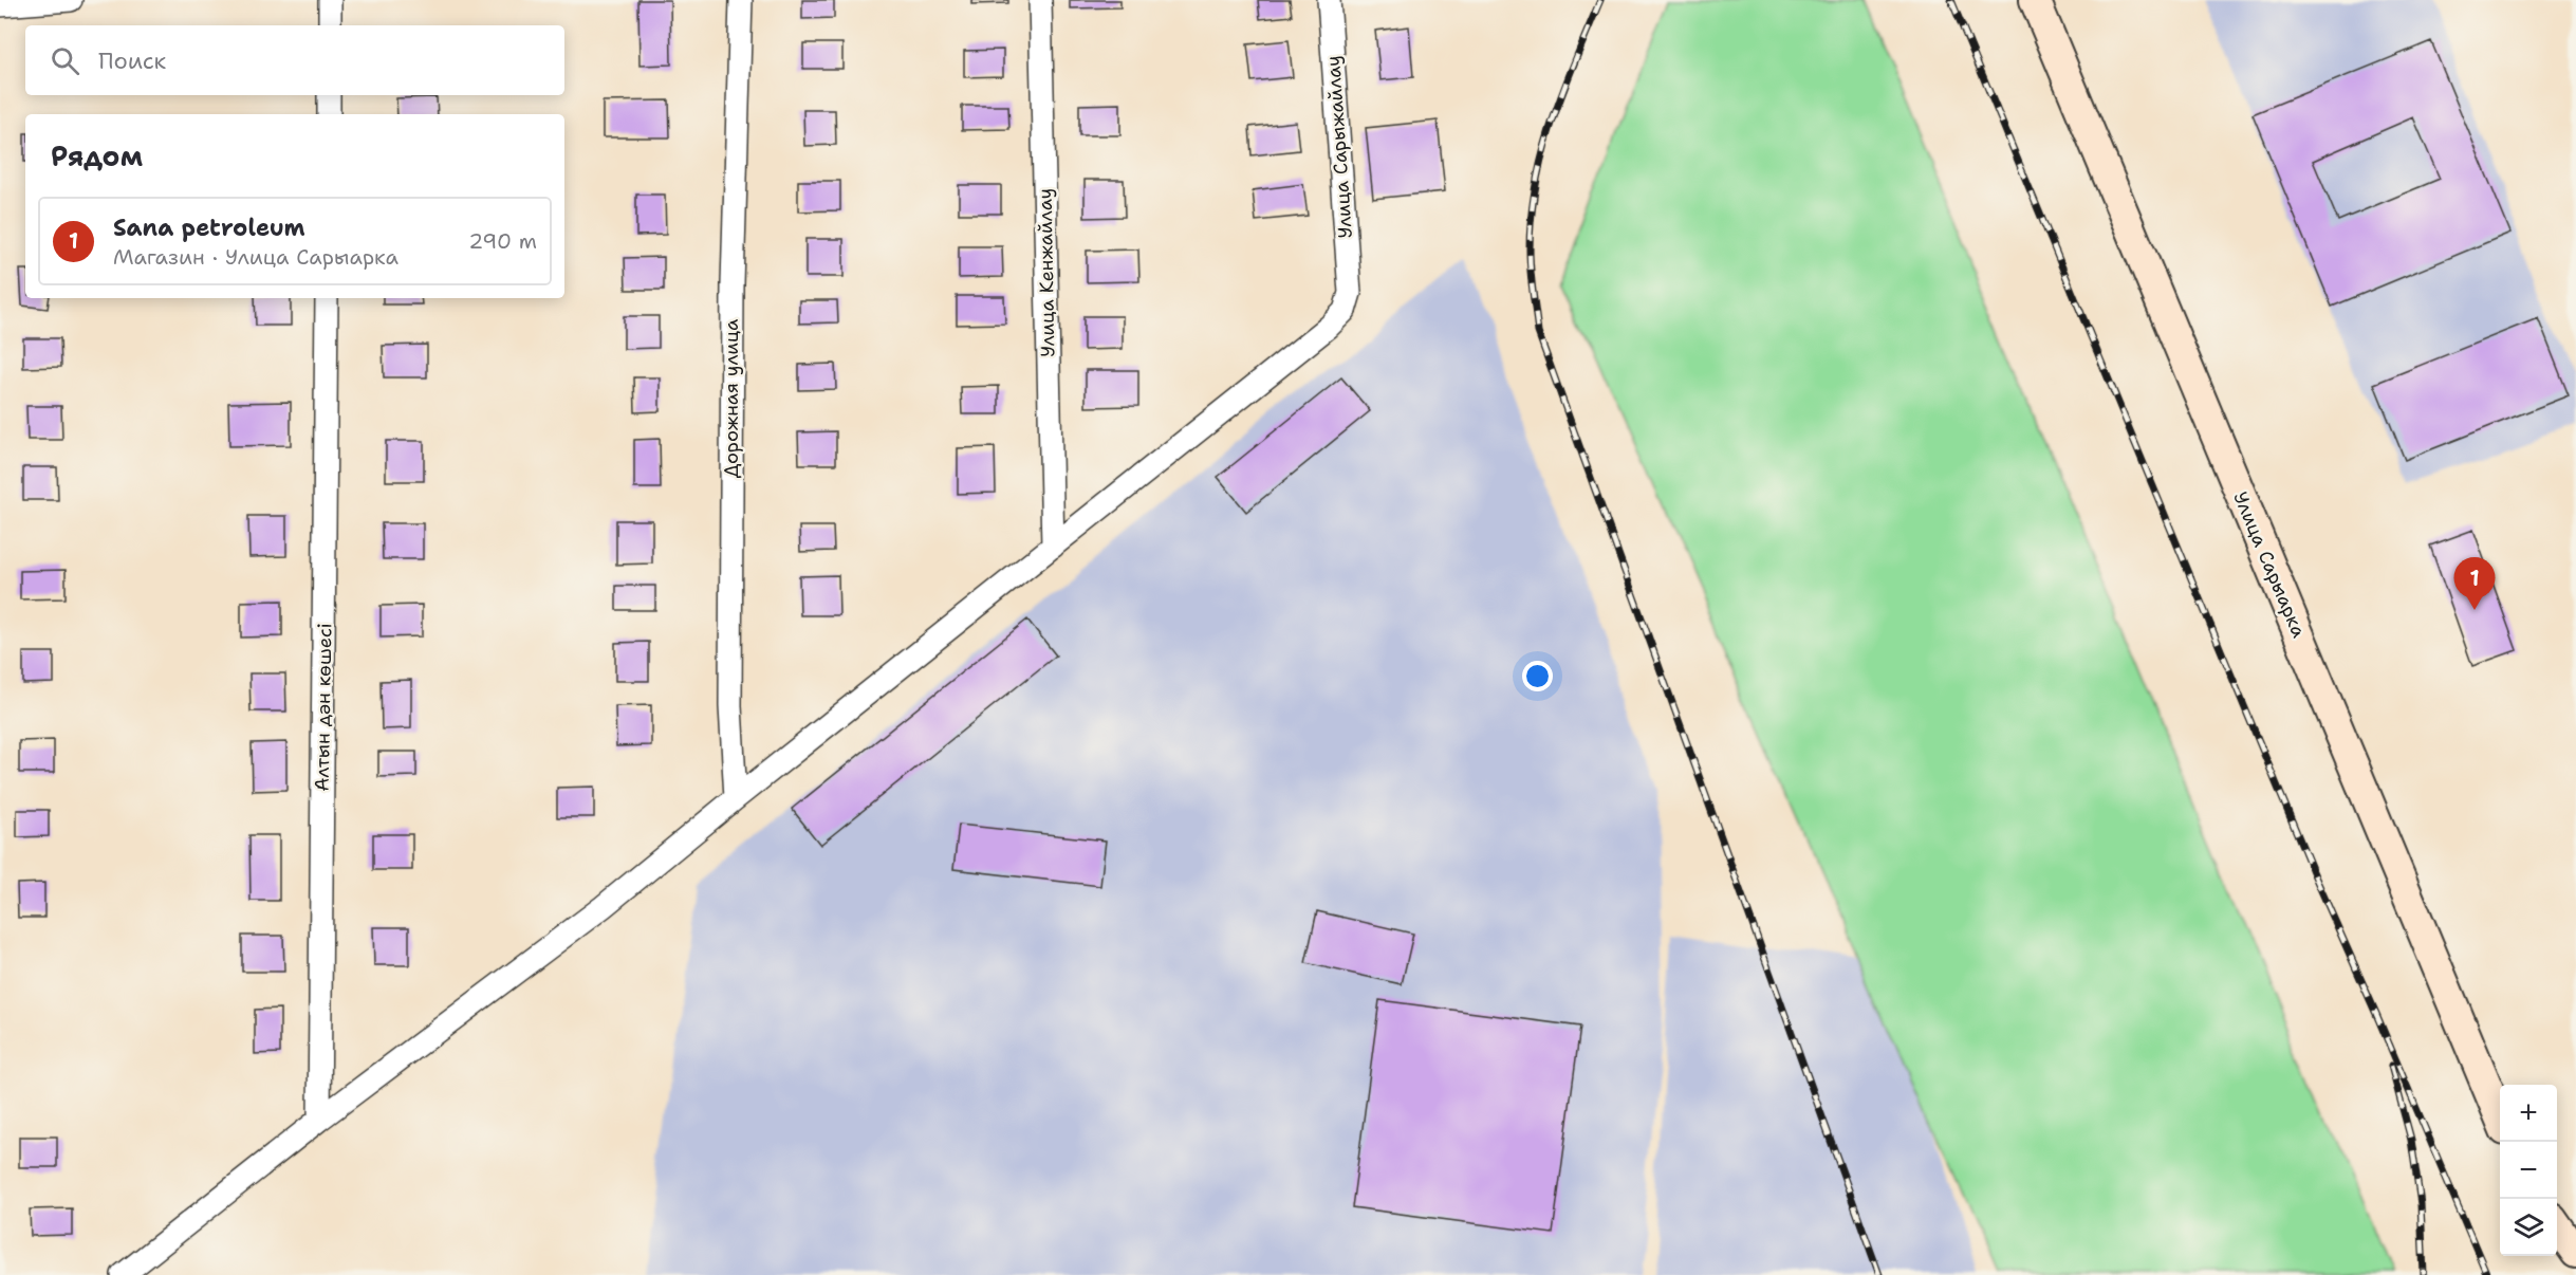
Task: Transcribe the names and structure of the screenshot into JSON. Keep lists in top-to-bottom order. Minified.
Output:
{"streets":{"main road":["Улица Сарыарка"],"street":["Улица Сарыжайлау","Улица Кенжайлау","Дорожная улица","Алтын дән көшесі"]},"crossings":[["Улица Сарыжайлау","Улица Кенжайлау"]],"page":{"search":"Поиск","heading":"Рядом","list":[{"mark":"1","name":"Sana petroleum","note":"Магазин · Улица Сарыарка","value":"290 m"}],"pins":"1","map_buttons":["+","−"]}}
